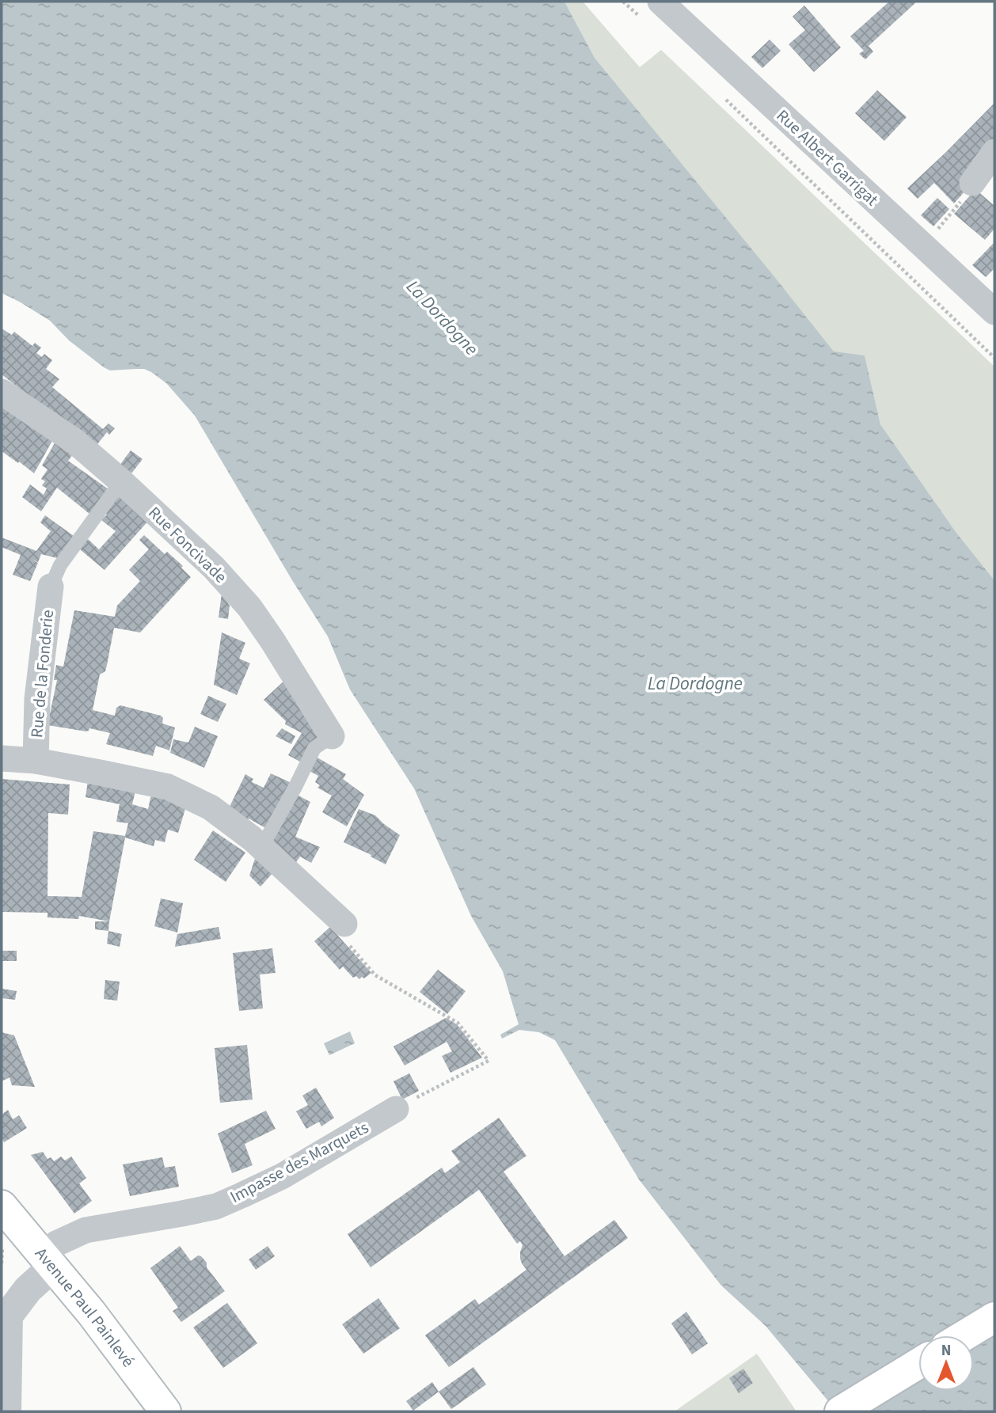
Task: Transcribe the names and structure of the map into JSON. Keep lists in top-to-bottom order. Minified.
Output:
{"streets":{"main road":["Avenue Paul Painlevé"],"street":["Rue Albert Garrigat","Rue Foncivade","Rue de la Fonderie","Impasse des Marquets"]},"crossings":[["Impasse des Marquets","Avenue Paul Painlevé"]],"water":["La Dordogne"],"north":"top"}
